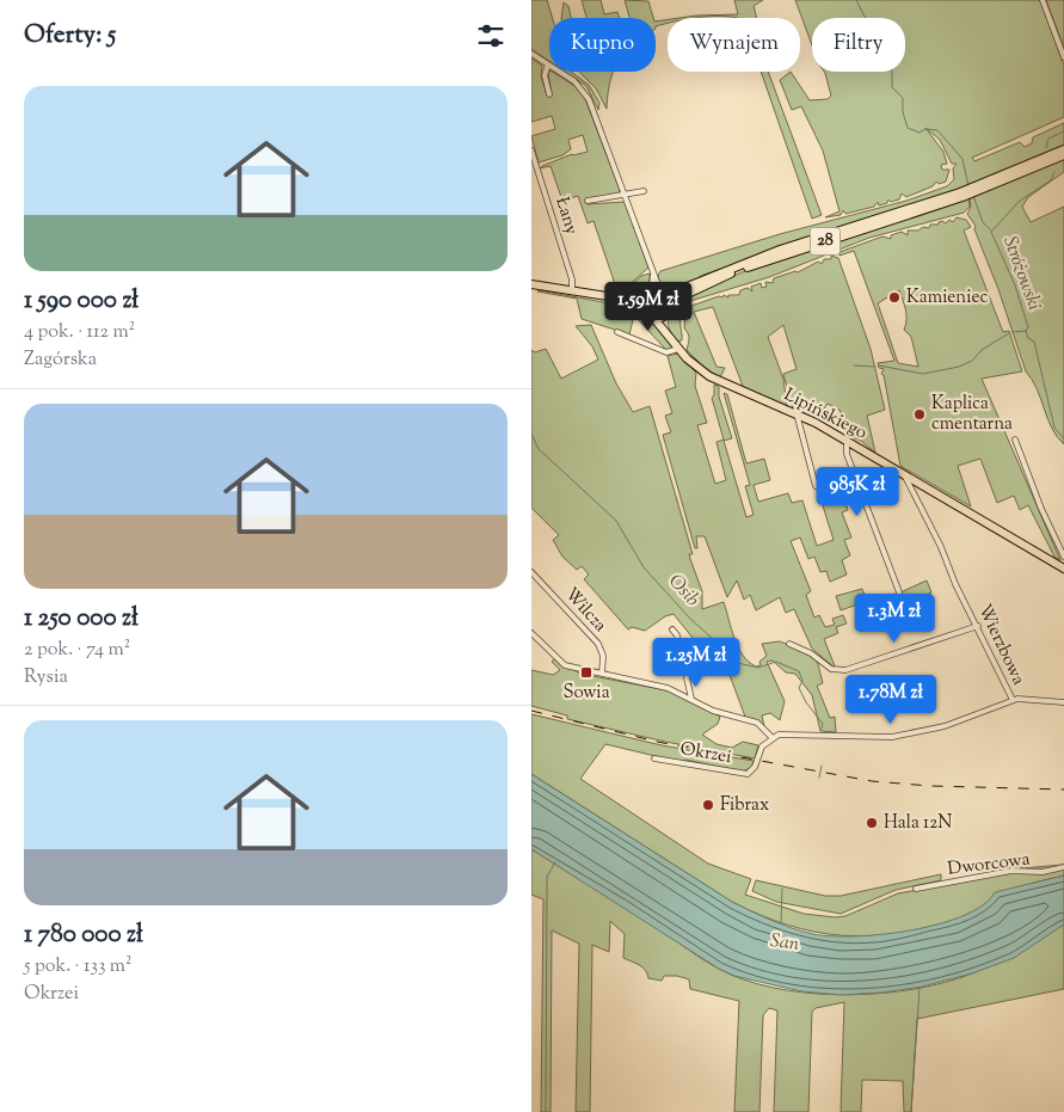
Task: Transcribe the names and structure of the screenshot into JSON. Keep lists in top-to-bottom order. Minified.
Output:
{"streets":{"main road":["28","Lipińskiego"],"street":["Łany","Wilcza","Wierzbowa","Okrzei","Dworcowa"]},"crossings":[["28","Lipińskiego"],["Lipińskiego","Wierzbowa"]],"water":["Stróżowski","Osib","San"],"places":{"other":["Kamieniec","Kaplica cmentarna","Fibrax","Hala 12N"],"transit":["Sowia"]},"page":{"heading":"Oferty: 5","chip":["Kupno","Wynajem","Filtry"],"list":[{"name":"1 590 000 zł","note":"4 pok. · 112 m² · Zagórska"},{"name":"1 250 000 zł","note":"2 pok. · 74 m² · Rysia"},{"name":"1 780 000 zł","note":"5 pok. · 133 m² · Okrzei"}],"price":["1.59M zł","985K zł","1.3M zł","1.25M zł","1.78M zł"]}}
